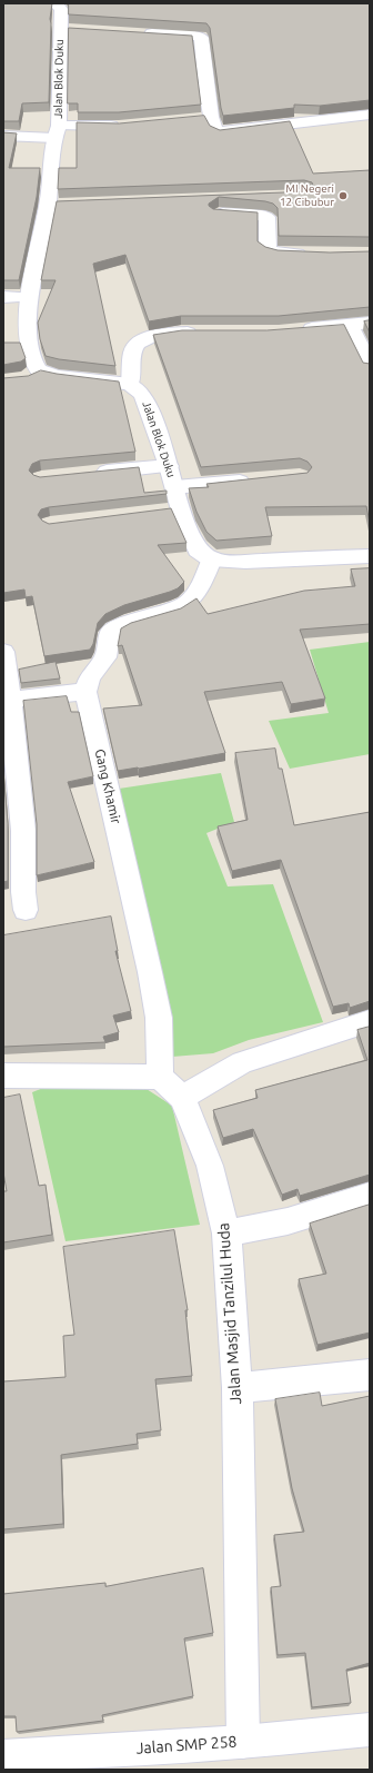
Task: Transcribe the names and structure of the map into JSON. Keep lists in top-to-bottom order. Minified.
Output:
{"streets":{"street":["Jalan Blok Duku","Gang Khamir","Jalan Masjid Tanzilul Huda","Jalan SMP 258"]},"crossings":[["Jalan Masjid Tanzilul Huda","Jalan SMP 258"]],"places":["MI Negeri 12 Cibubur"]}
